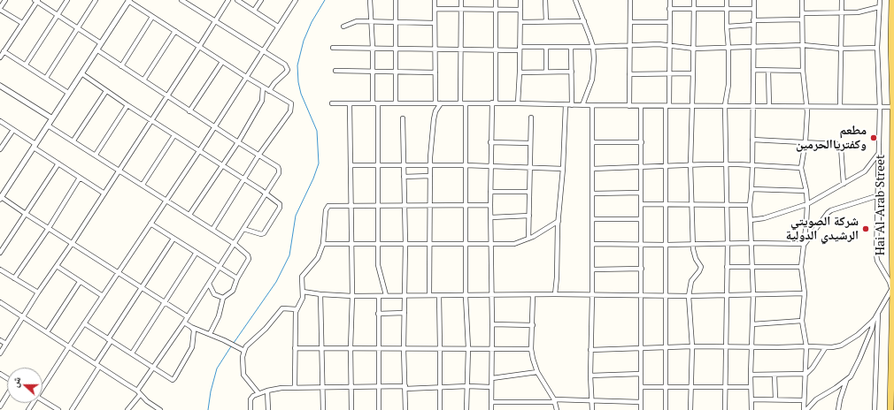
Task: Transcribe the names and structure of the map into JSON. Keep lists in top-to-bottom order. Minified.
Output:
{"streets":{"main road":["Hai Al-Arab Street"]},"places":["مطعم وكفترياالحرمين","شركة الصويتي الرشيدي الدولية"],"north":"left"}
